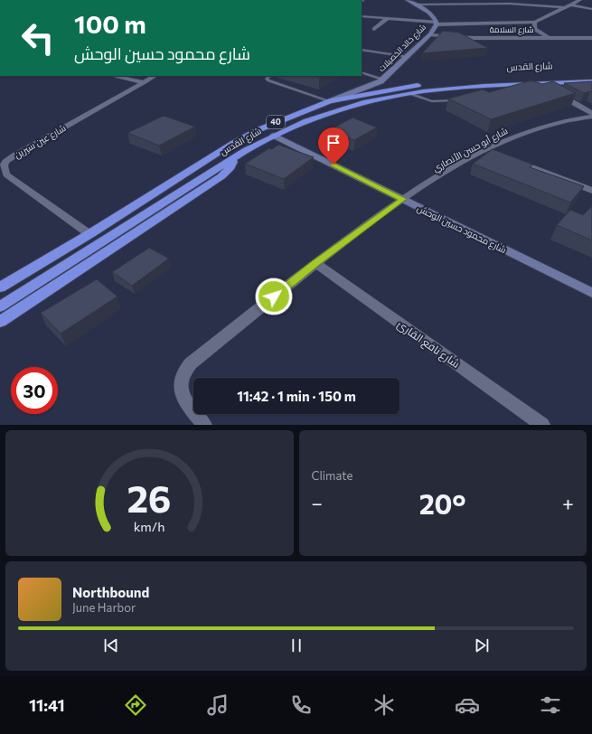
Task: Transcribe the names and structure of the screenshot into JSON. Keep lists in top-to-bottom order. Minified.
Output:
{"streets":{"highway":["شارع القدس","40"],"street":["شارع السلامة","شارع خالد الخصيلات","شارع عين سيرين","شارع أبو حسن الأنصاري","شارع محمود حسين الوحش","شارع نافع القارئ"]},"crossings":[["شارع السلامة","شارع خالد الخصيلات"],["شارع خالد الخصيلات","شارع القدس"],["شارع القدس","شارع عين سيرين"],["شارع القدس","شارع محمود حسين الوحش"],["شارع أبو حسن الأنصاري","شارع محمود حسين الوحش"],["شارع أبو حسن الأنصاري","شارع نافع القارئ"]],"page":{"turn":["100 m","شارع محمود حسين الوحش"],"limit":"30","trip":"11:42 · 1 min · 150 m","tile":"Climate","heat":["−","20°","+"],"song":["Northbound","June Harbor"],"tabs":"11:41","gauge":["26","km/h"]}}
